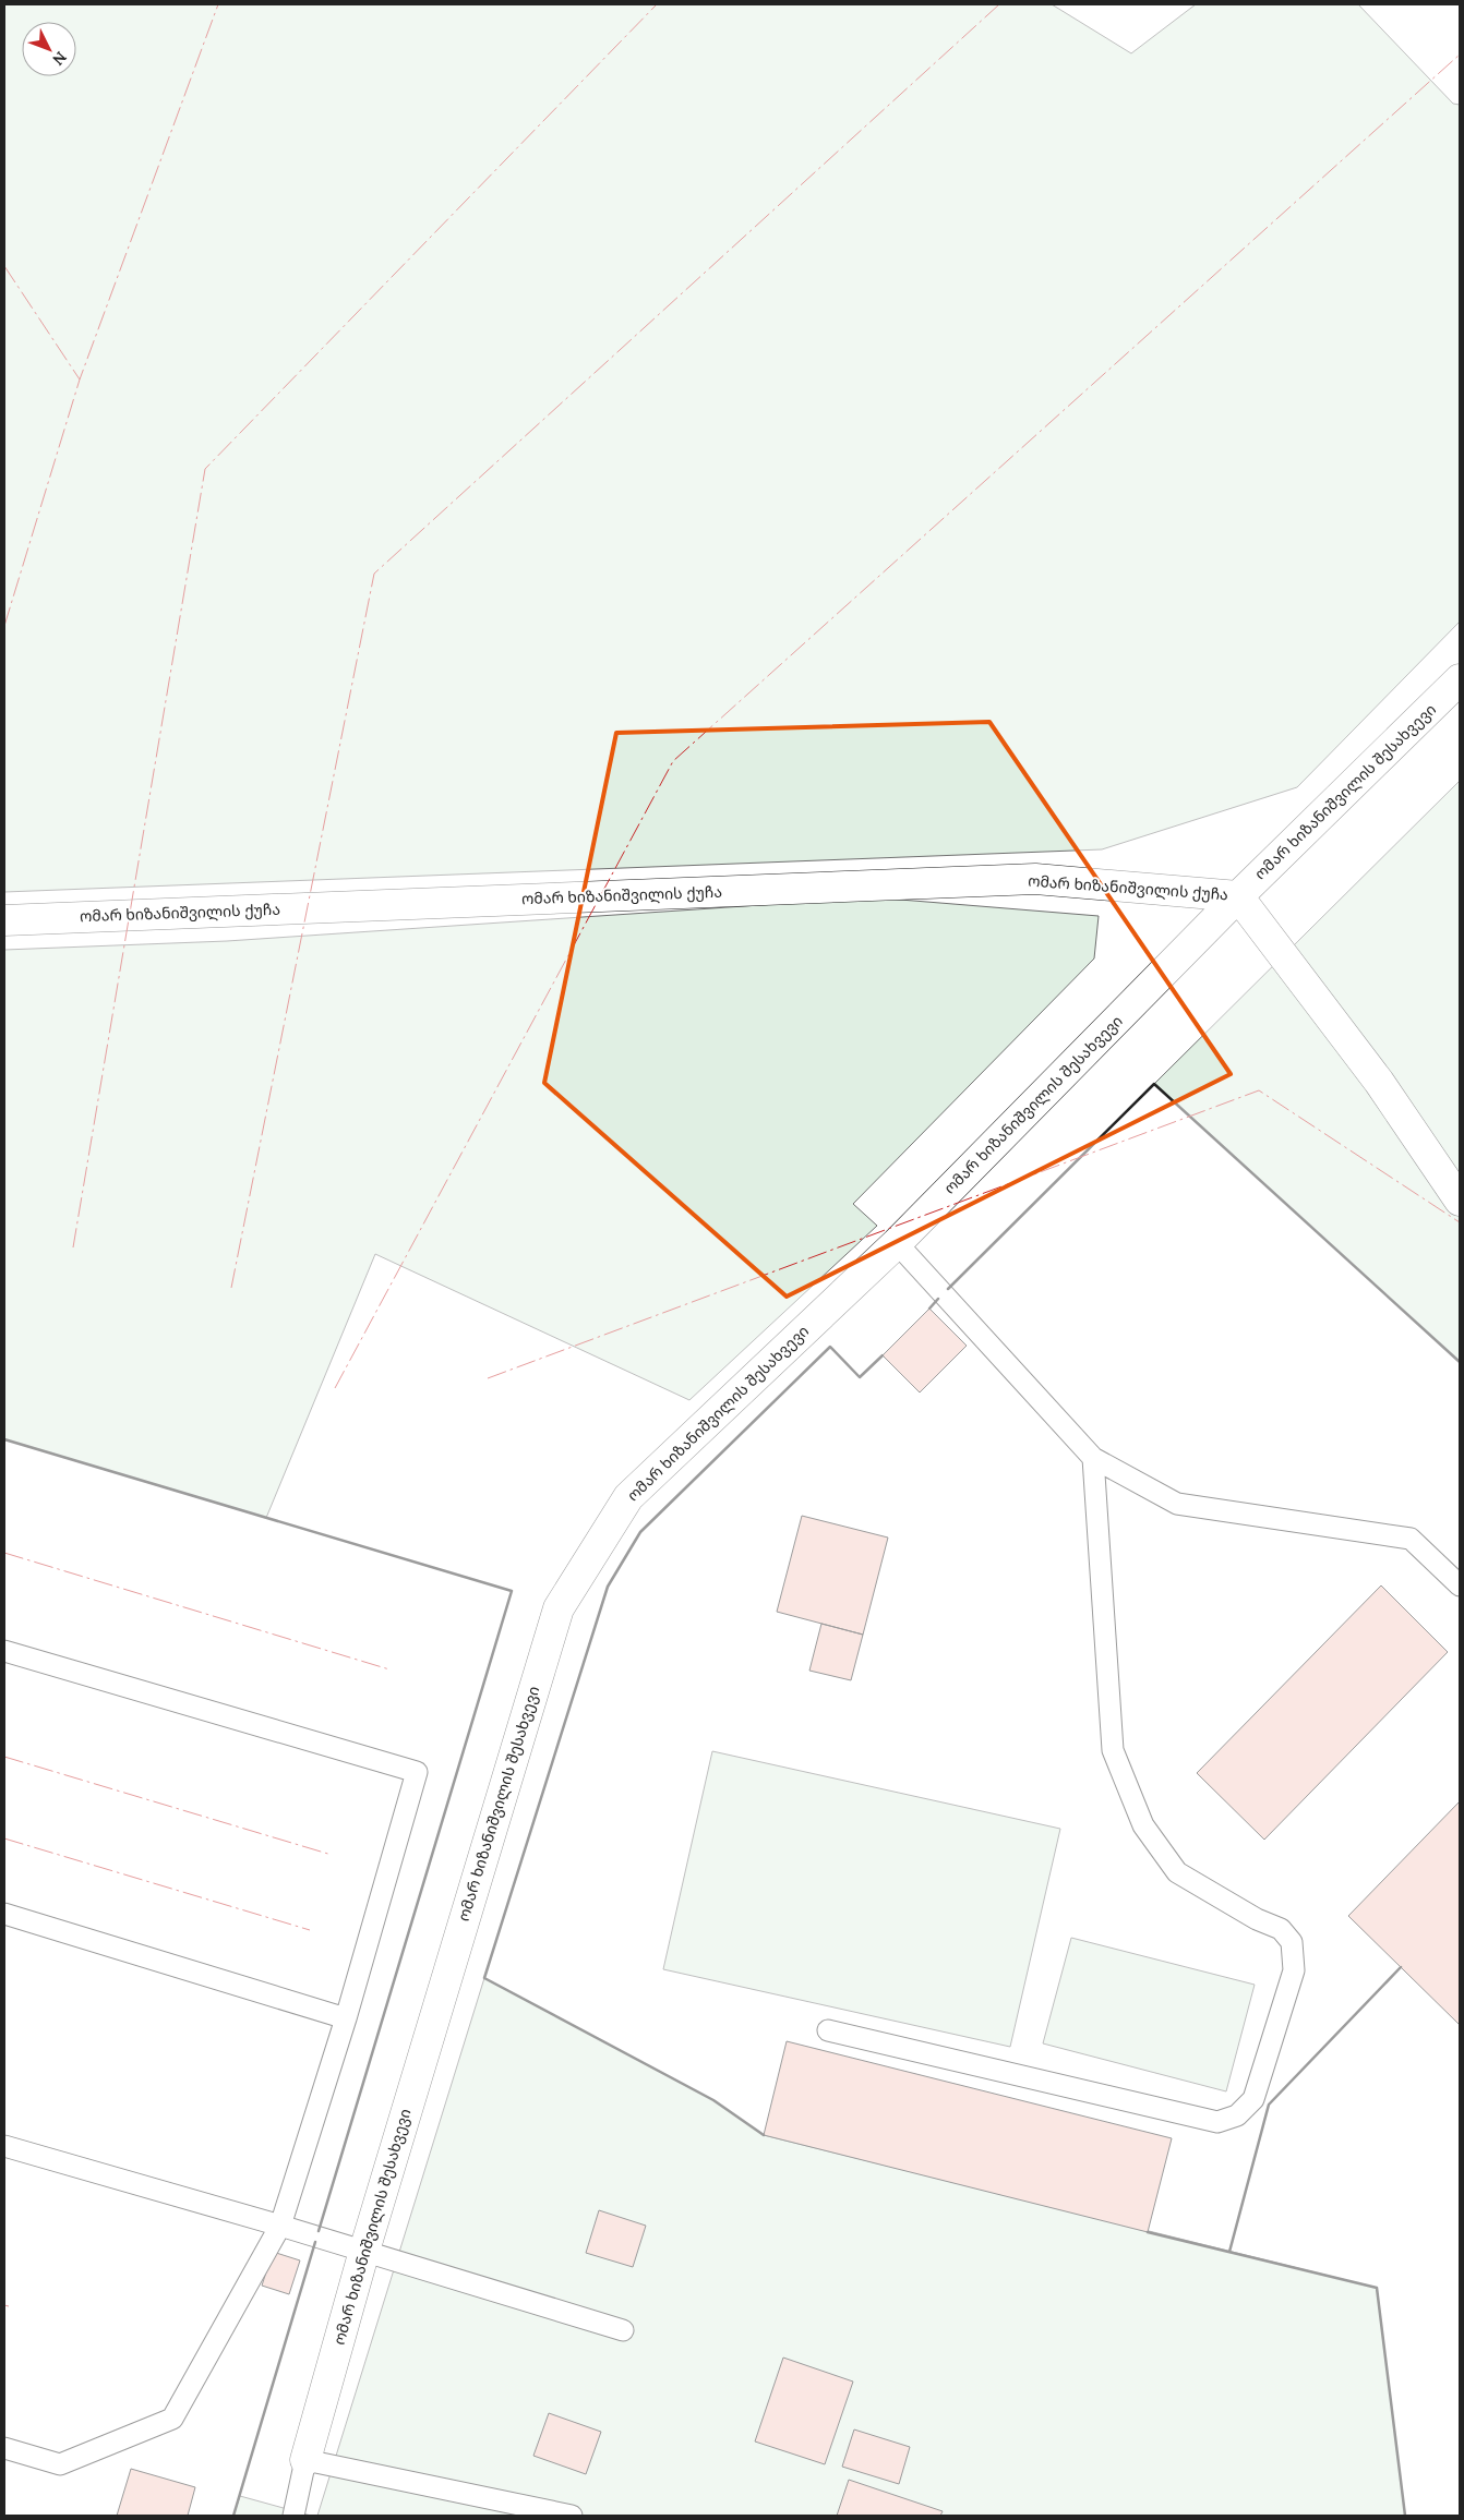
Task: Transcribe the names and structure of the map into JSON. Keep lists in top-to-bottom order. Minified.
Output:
{"streets":{"street":["ომარ ხიზანიშვილის შესახვევი","ომარ ხიზანიშვილის ქუჩა"]},"crossings":[["ომარ ხიზანიშვილის შესახვევი","ომარ ხიზანიშვილის ქუჩა"]],"north":"bottom right"}
